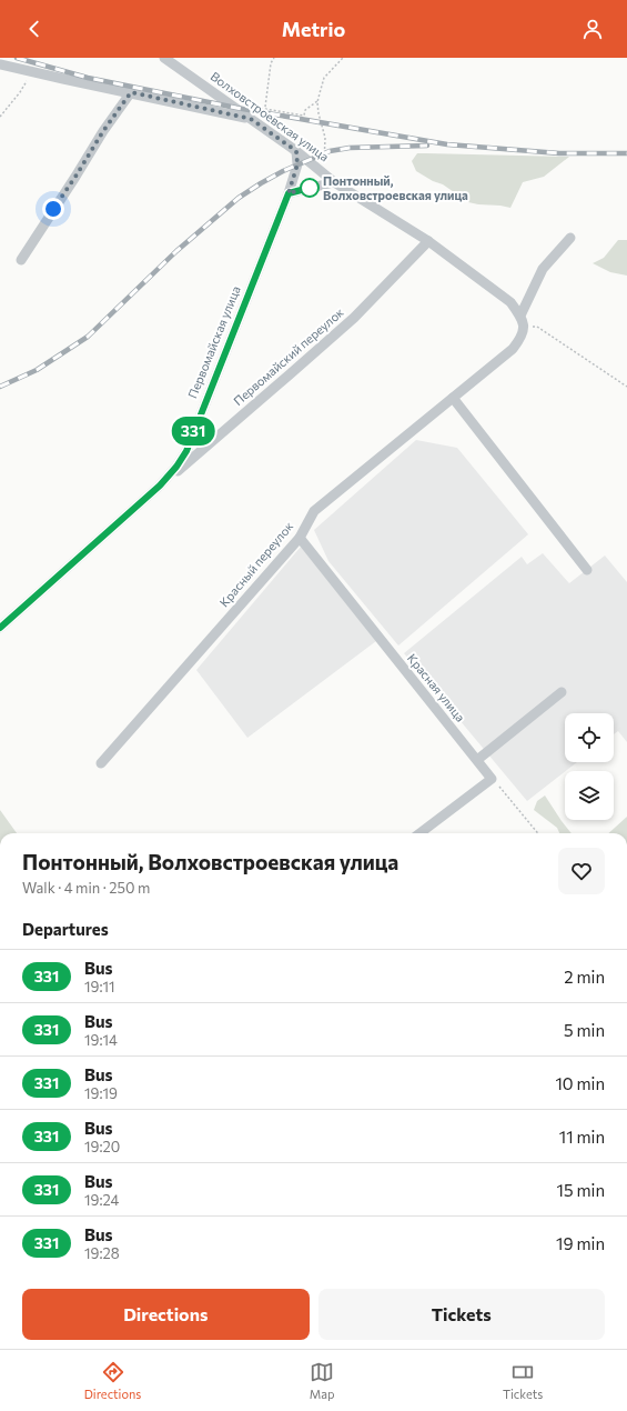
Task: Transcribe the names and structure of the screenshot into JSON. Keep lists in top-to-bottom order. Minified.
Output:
{"streets":{"street":["Волховстроевская улица","Первомайская улица","Первомайский переулок","Красный переулок","Красная улица"]},"crossings":[["Волховстроевская улица","Первомайская улица"],["Волховстроевская улица","Первомайский переулок"],["Волховстроевская улица","Красный переулок"],["Первомайская улица","Первомайский переулок"],["Красный переулок","Красная улица"]],"places":["Понтонный, Волховстроевская улица"],"lines":["bus line 331"],"page":{"header":"Metrio","on_map":"331","heading":[["Понтонный, Волховстроевская улица","Walk · 4 min · 250 m"],"Departures"],"list":[{"mark":"331","name":"Bus","note":"19:11","value":"2 min"},{"mark":"331","name":"Bus","note":"19:14","value":"5 min"},{"mark":"331","name":"Bus","note":"19:19","value":"10 min"},{"mark":"331","name":"Bus","note":"19:20","value":"11 min"},{"mark":"331","name":"Bus","note":"19:24","value":"15 min"},{"mark":"331","name":"Bus","note":"19:28","value":"19 min"}],"buttons":["Directions","Tickets"],"tabs":["Directions","Map","Tickets"]}}
